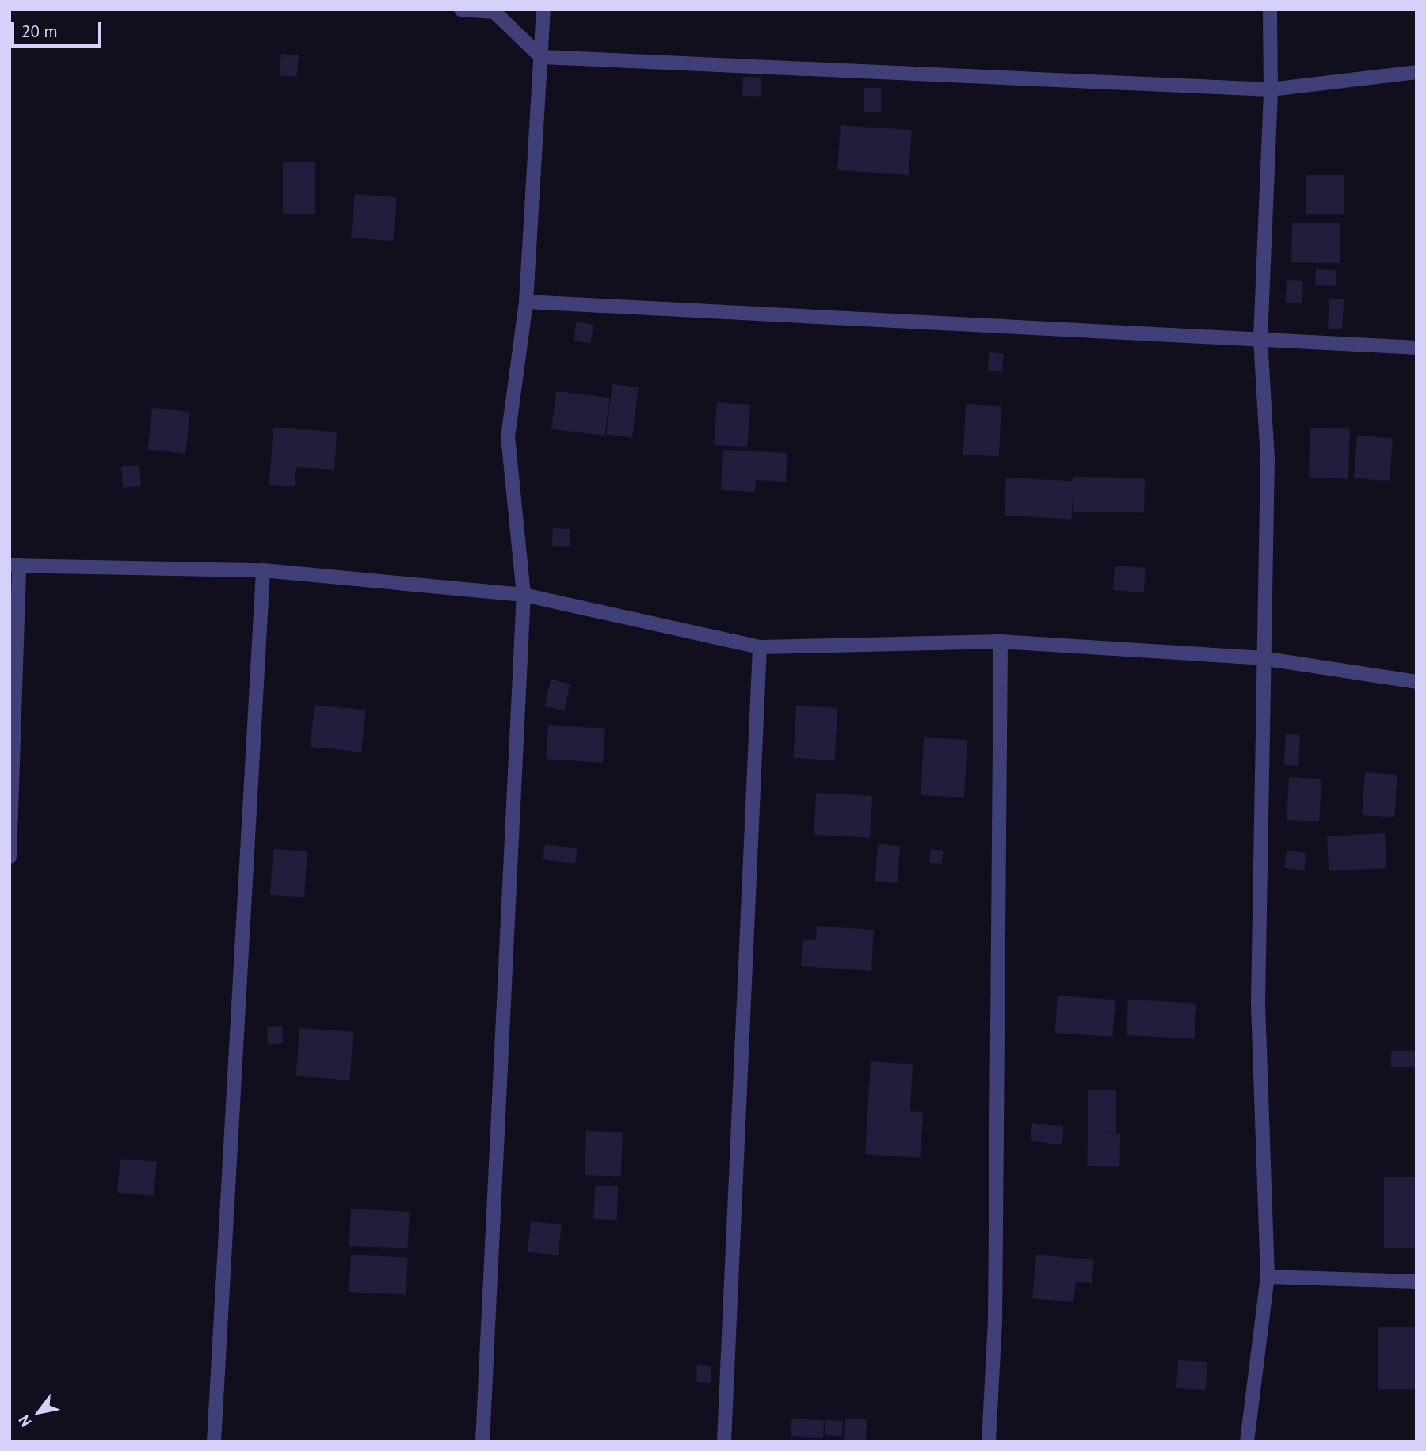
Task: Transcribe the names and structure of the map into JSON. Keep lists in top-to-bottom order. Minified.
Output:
{"scale_bar":"20 m","north":"bottom left"}
